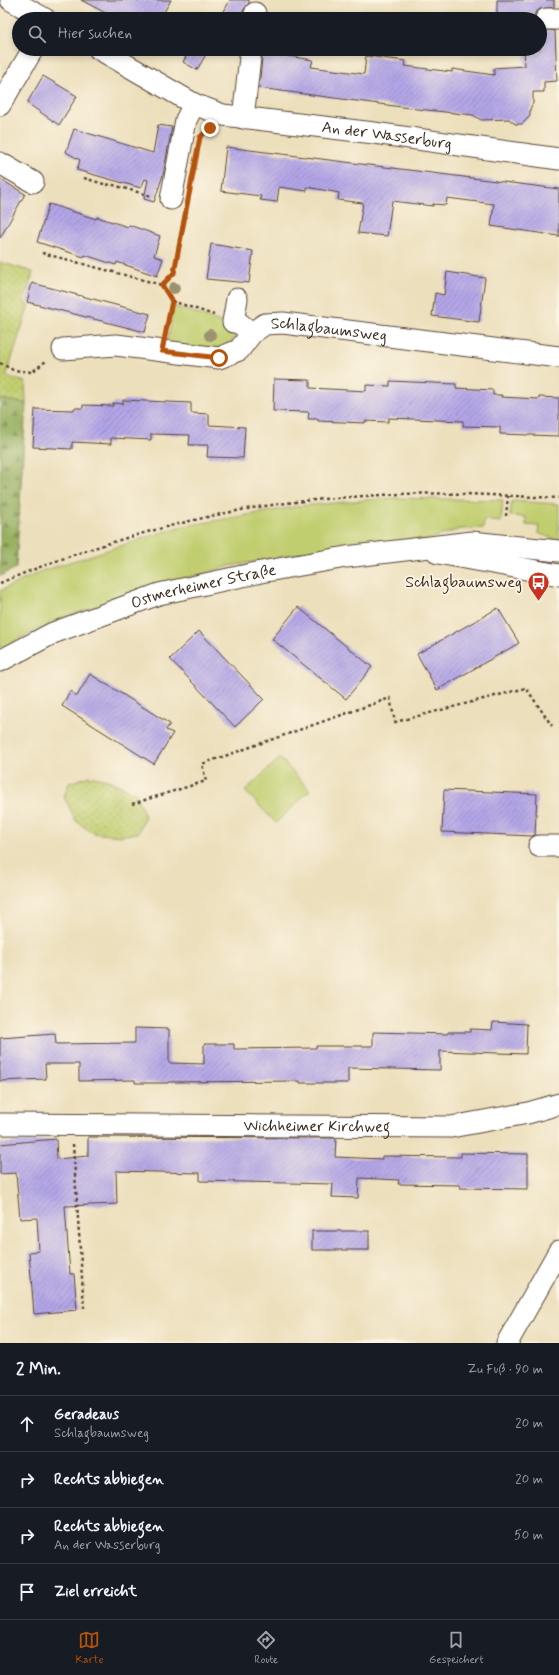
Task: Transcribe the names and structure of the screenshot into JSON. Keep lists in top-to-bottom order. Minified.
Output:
{"streets":{"street":["An der Wasserburg","Schlagbaumsweg","Ostmerheimer Straße","Wichheimer Kirchweg"]},"places":{"bus stop":["Schlagbaumsweg"]},"page":{"search":"Hier suchen","heading":["2 Min.","Zu Fuß · 90 m"],"list":[["Geradeaus","Schlagbaumsweg","20 m"],["Rechts abbiegen","20 m"],["Rechts abbiegen","An der Wasserburg","50 m"],"Ziel erreicht"],"nav":["Karte","Route","Gespeichert"]}}
